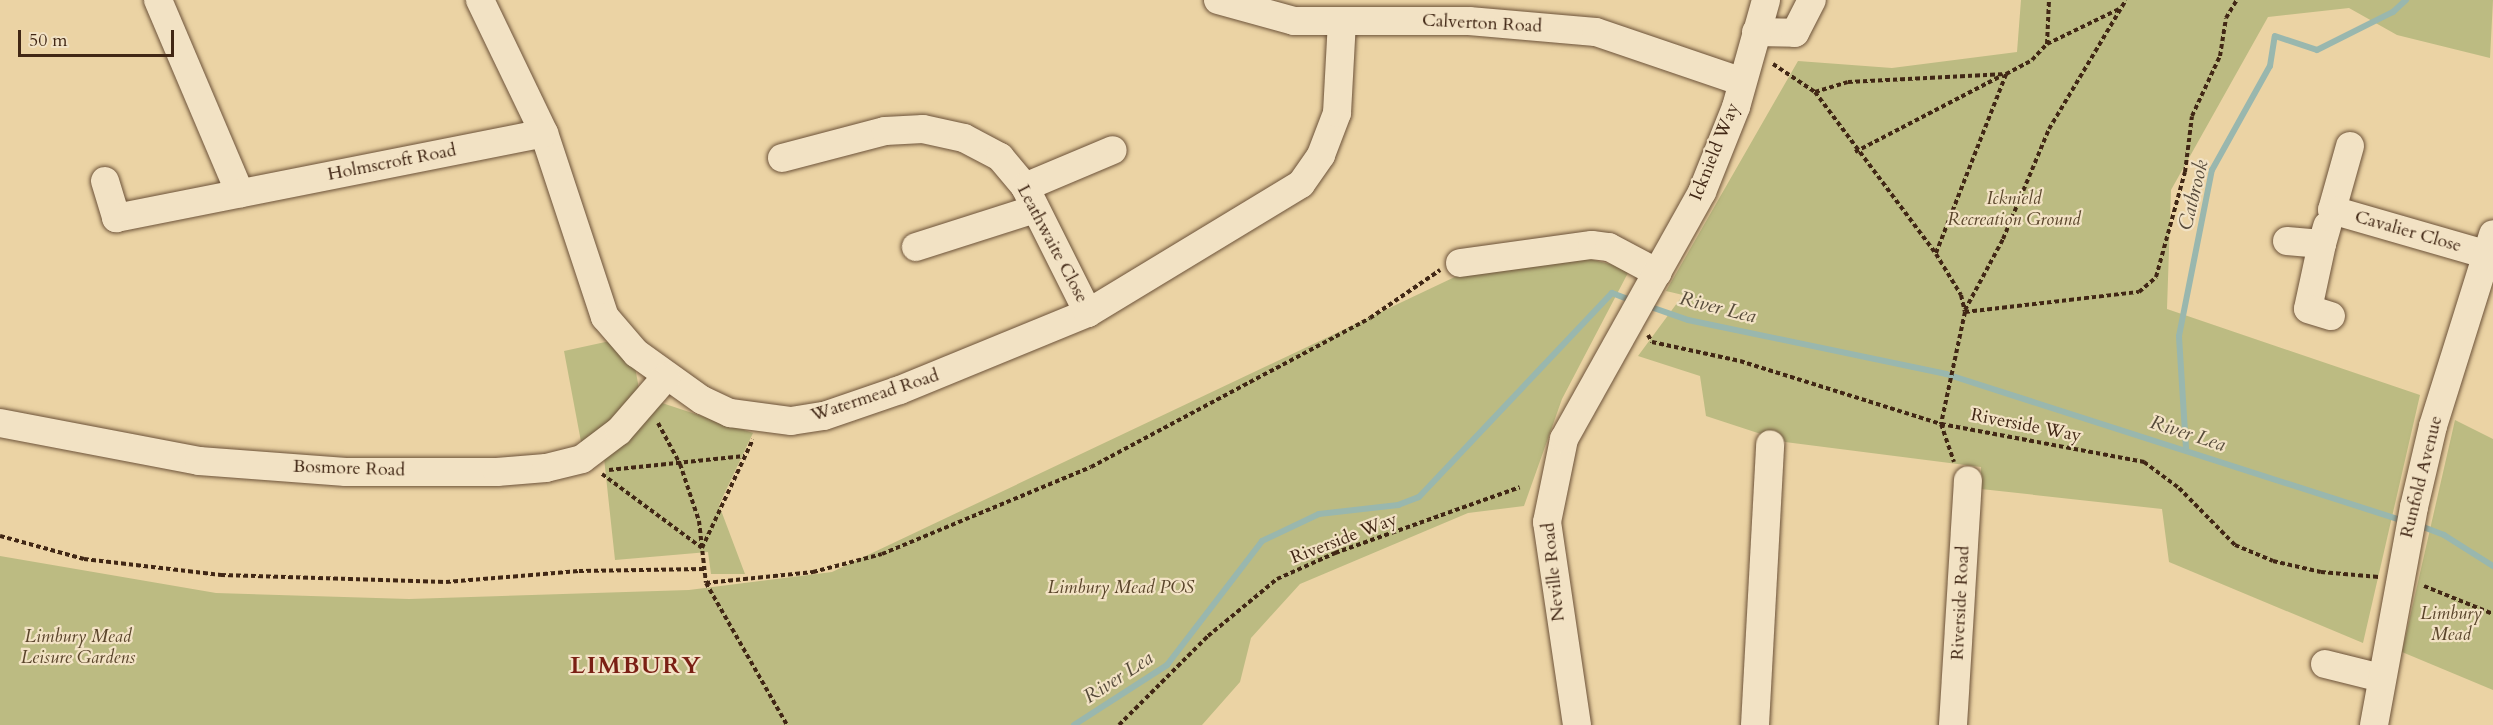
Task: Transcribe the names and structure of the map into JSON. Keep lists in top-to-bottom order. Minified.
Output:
{"streets":{"street":["Calverton Road","Icknield Way","Holmscroft Road","Cavalier Close","Leathwaite Close","Watermead Road","Bosmore Road","Runfold Avenue","Neville Road","Riverside Road"],"path":["Riverside Way"]},"crossings":[["Calverton Road","Icknield Way"],["Calverton Road","Watermead Road"],["Icknield Way","Neville Road"],["Holmscroft Road","Watermead Road"],["Cavalier Close","Runfold Avenue"],["Leathwaite Close","Watermead Road"],["Watermead Road","Bosmore Road"],["Riverside Way","Neville Road"]],"districts":["LIMBURY"],"water":["Catbrook","River Lea"],"parks":["Icknield Recreation Ground","Limbury Mead POS","Limbury Mead","Limbury Mead Leisure Gardens"],"scale_bar":"50 m"}
